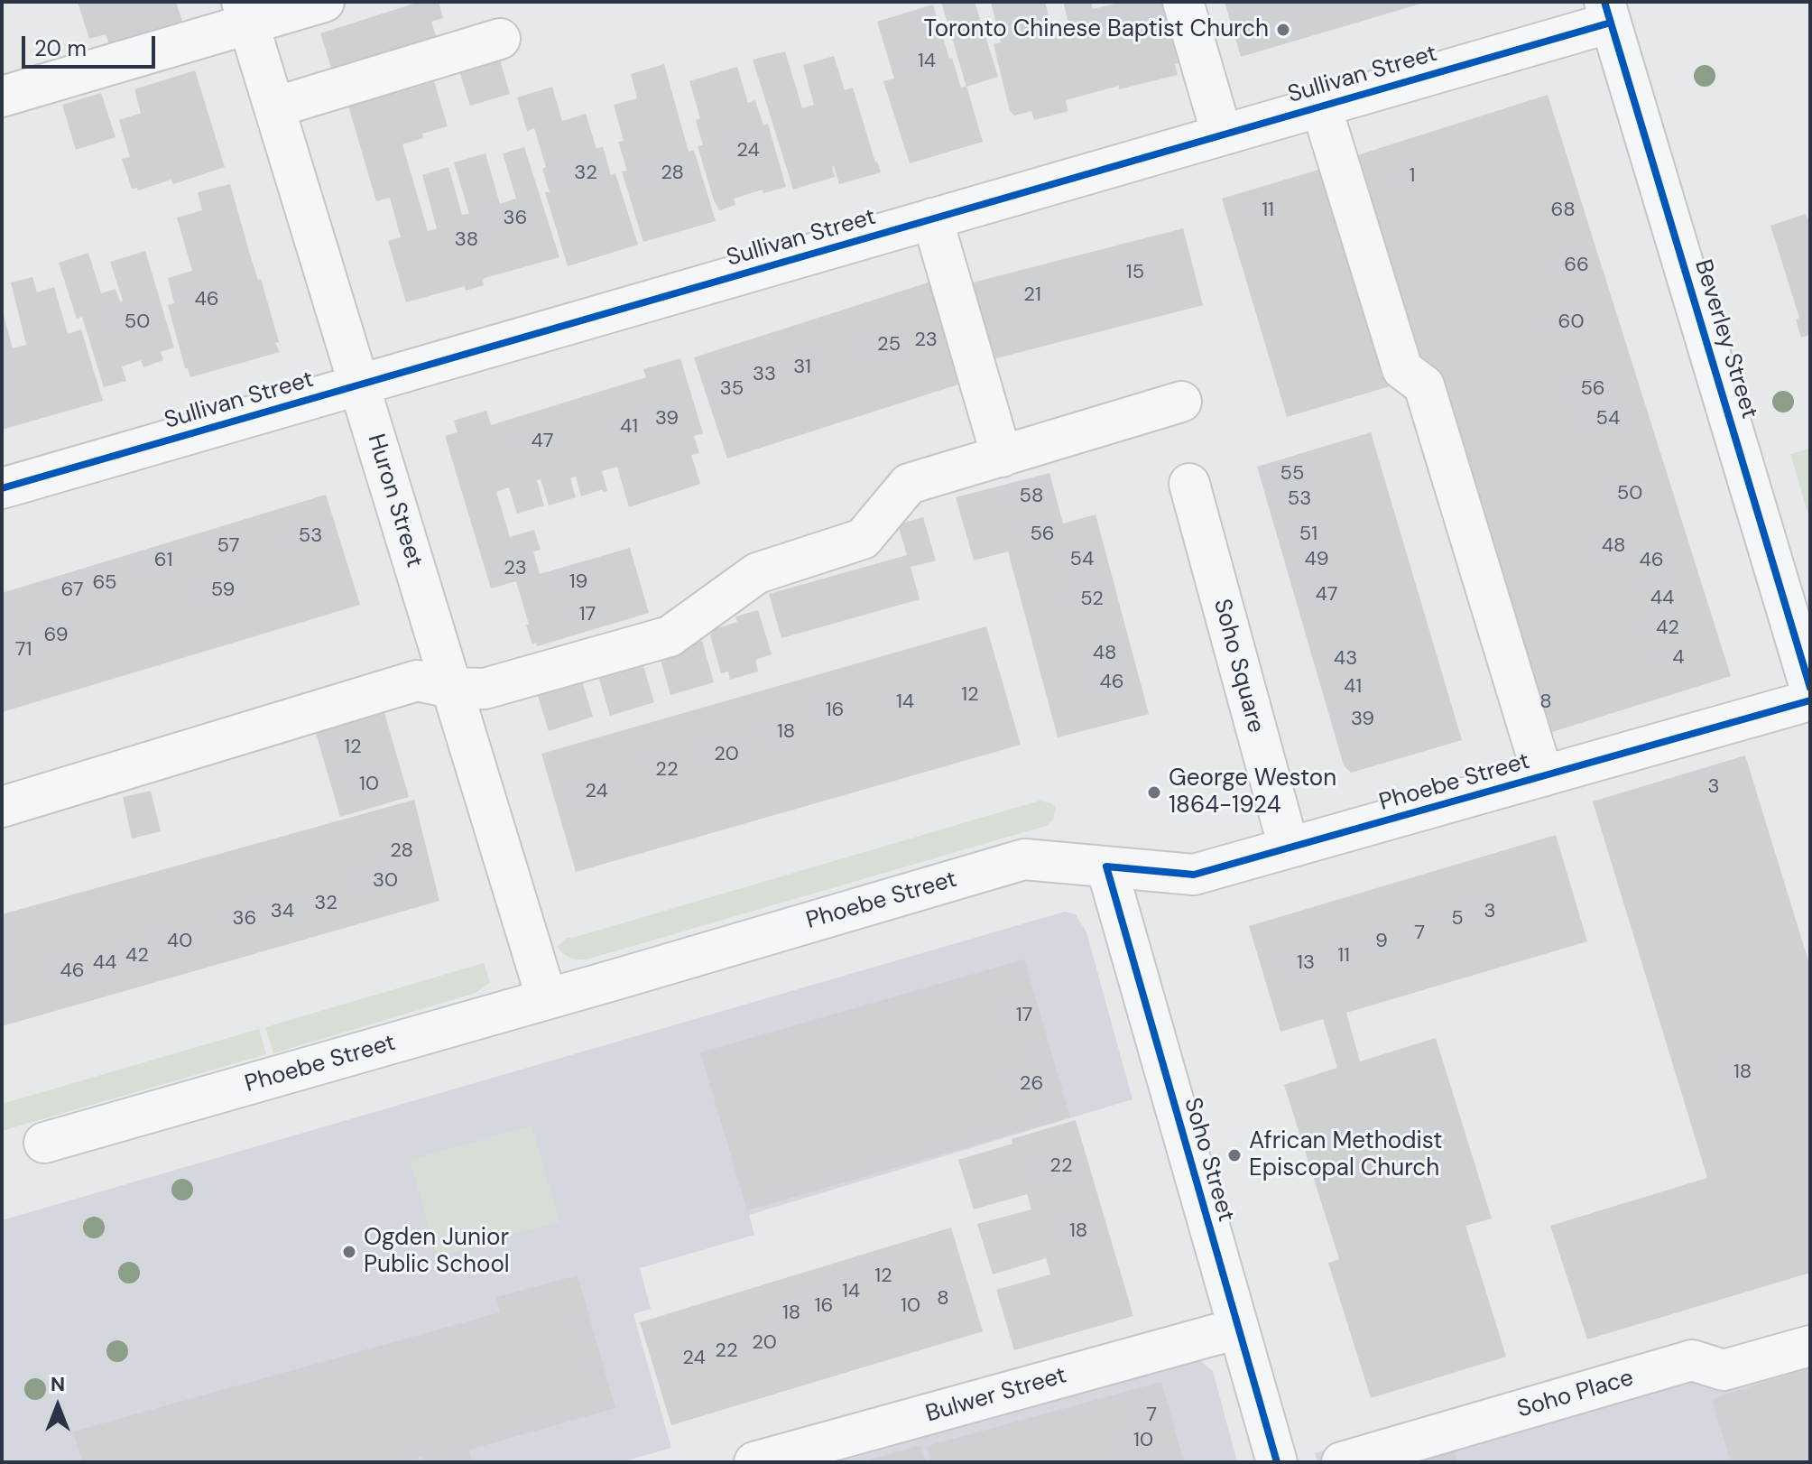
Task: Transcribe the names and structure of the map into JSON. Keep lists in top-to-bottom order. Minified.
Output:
{"streets":{"street":["Sullivan Street","Beverley Street","Huron Street","Soho Square","Phoebe Street","Soho Street","Soho Place","Bulwer Street"]},"crossings":[["Sullivan Street","Beverley Street"],["Sullivan Street","Huron Street"],["Huron Street","Phoebe Street"],["Soho Square","Phoebe Street"],["Phoebe Street","Soho Street"],["Soho Street","Bulwer Street"]],"places":["Toronto Chinese Baptist Church","George Weston 1864-1924","African Methodist Episcopal Church","Ogden Junior Public School"],"house_numbers":["14","24","32","28","1","11","68","36","38","66","15","21","46","50","60","23","25","31","33","35","56","39","54","41","47","55","50","58","53","56","51","53","57","48","54","49","61","46","23","19","65","67","59","47","44","52","17","42","69","71","48","4","43","46","41","12","14","8","16","39","18","12","20","22","10","3","24","28","30","32","34","3","36","5","7","40","9","42","11","44","13","46","17","18","26","22","18","12","14","8","16","10","18","20","22","24","7","10"],"scale_bar":"20 m","north":"top"}
